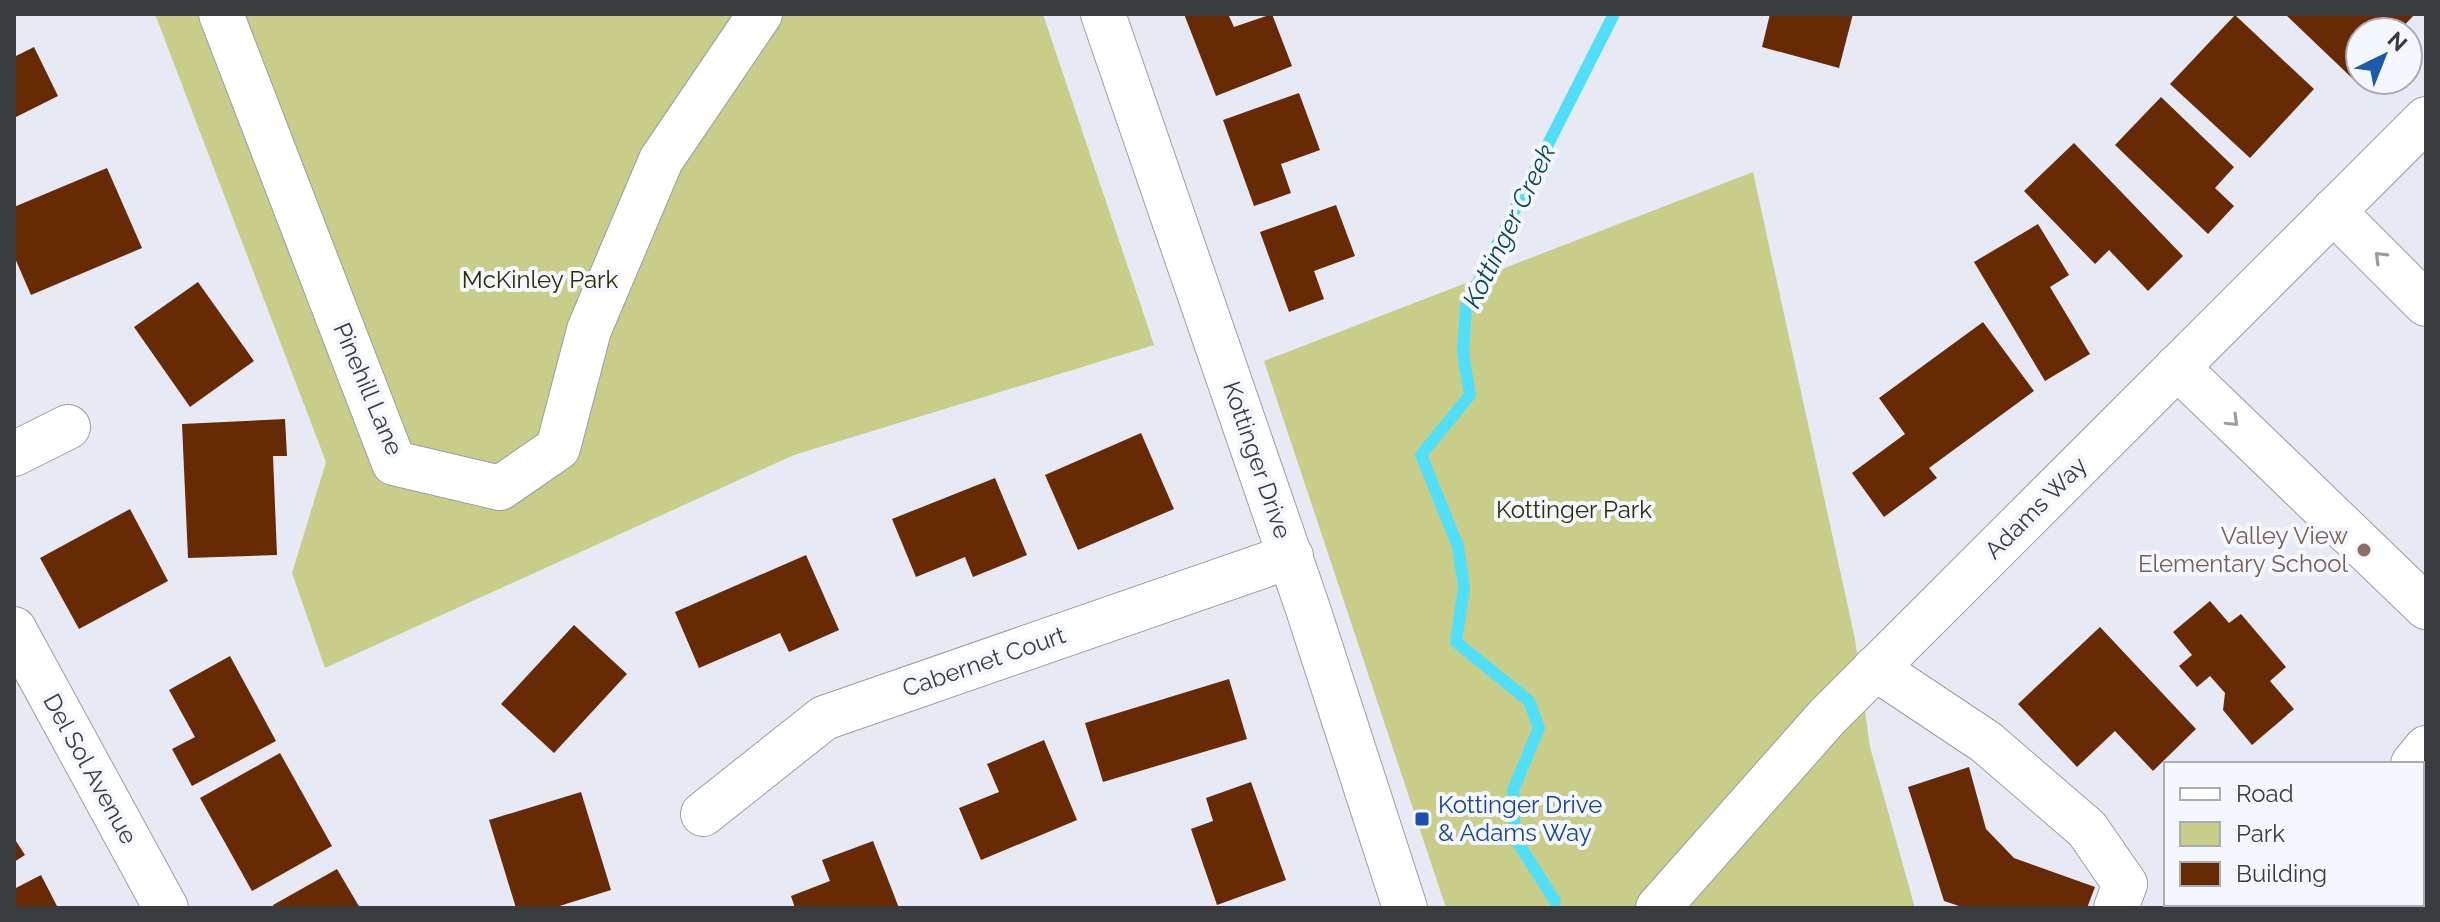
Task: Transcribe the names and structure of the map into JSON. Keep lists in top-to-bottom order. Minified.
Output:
{"streets":{"street":["Pinehill Lane","Kottinger Drive","Adams Way","Cabernet Court","Del Sol Avenue"]},"crossings":[["Kottinger Drive","Cabernet Court"]],"water":["Kottinger Creek"],"parks":["McKinley Park","Kottinger Park"],"places":{"other":["Valley View Elementary School"],"transit":["Kottinger Drive & Adams Way"]},"legend":["Road","Park","Building"],"north":"top right"}
